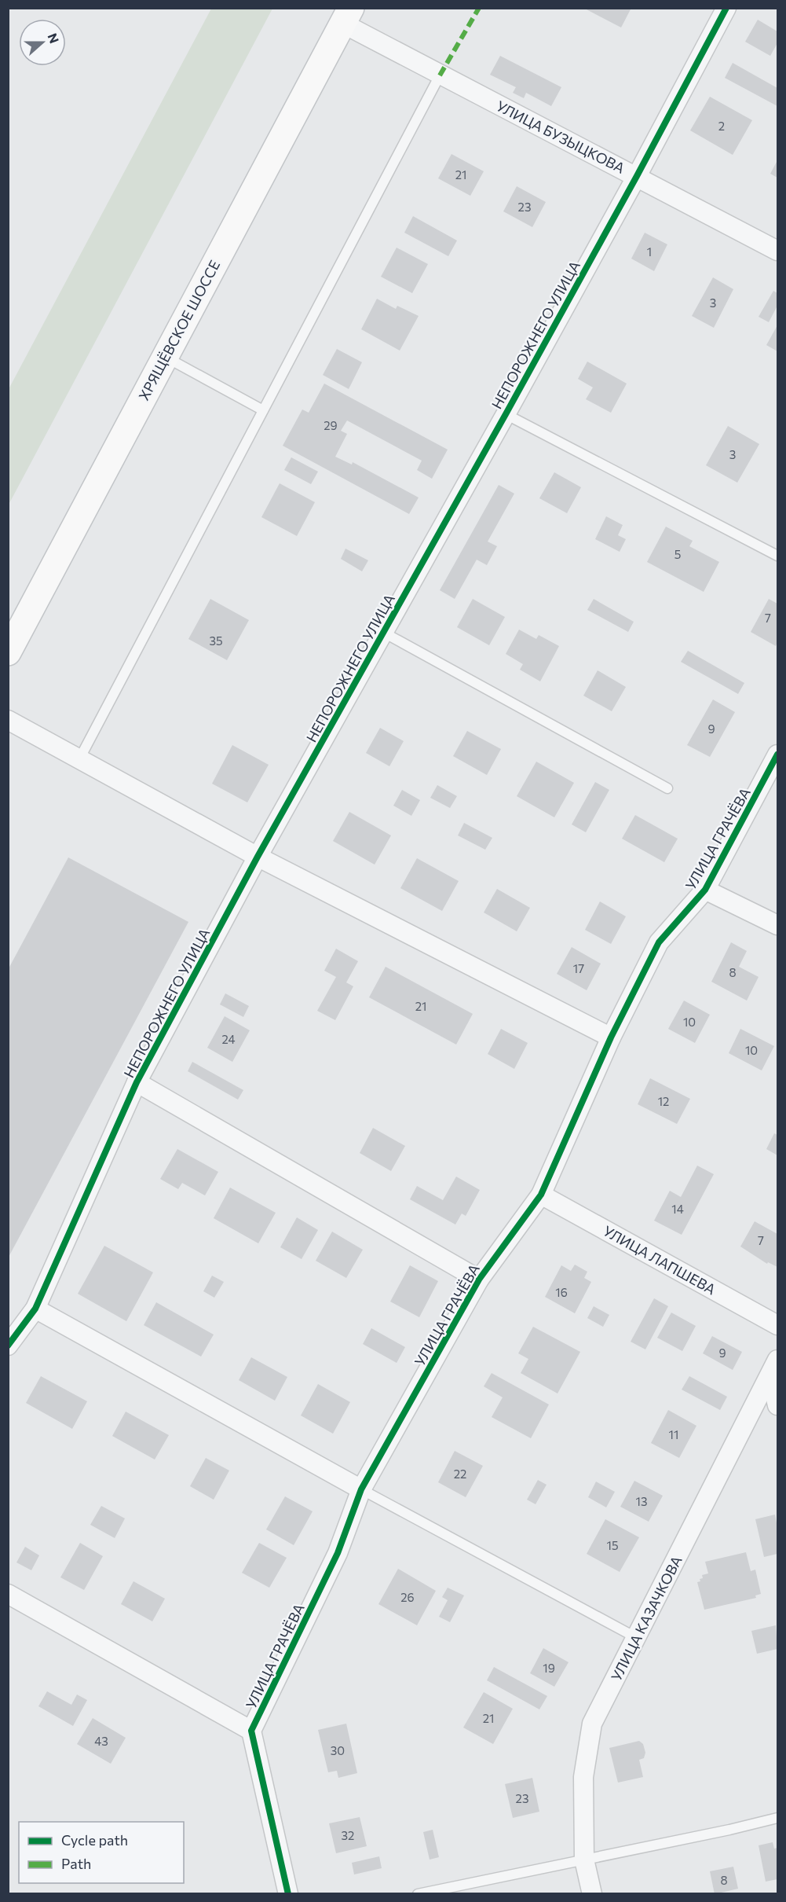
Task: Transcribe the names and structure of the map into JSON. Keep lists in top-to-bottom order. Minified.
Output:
{"streets":{"main road":["ХРЯЩЁВСКОЕ ШОССЕ"],"street":["УЛИЦА БУЗЫЦКОВА","НЕПОРОЖНЕГО УЛИЦА","УЛИЦА ГРАЧЁВА","УЛИЦА ЛАПШЕВА","УЛИЦА КАЗАЧКОВА"]},"crossings":[["УЛИЦА БУЗЫЦКОВА","ХРЯЩЁВСКОЕ ШОССЕ"],["УЛИЦА БУЗЫЦКОВА","НЕПОРОЖНЕГО УЛИЦА"],["УЛИЦА ГРАЧЁВА","УЛИЦА ЛАПШЕВА"]],"house_numbers":["2","21","23","1","3","29","3","5","7","35","9","17","8","21","10","24","10","12","14","7","16","9","11","22","13","15","26","19","21","43","30","23","32","8"],"legend":["Cycle path","Path"],"north":"right"}
